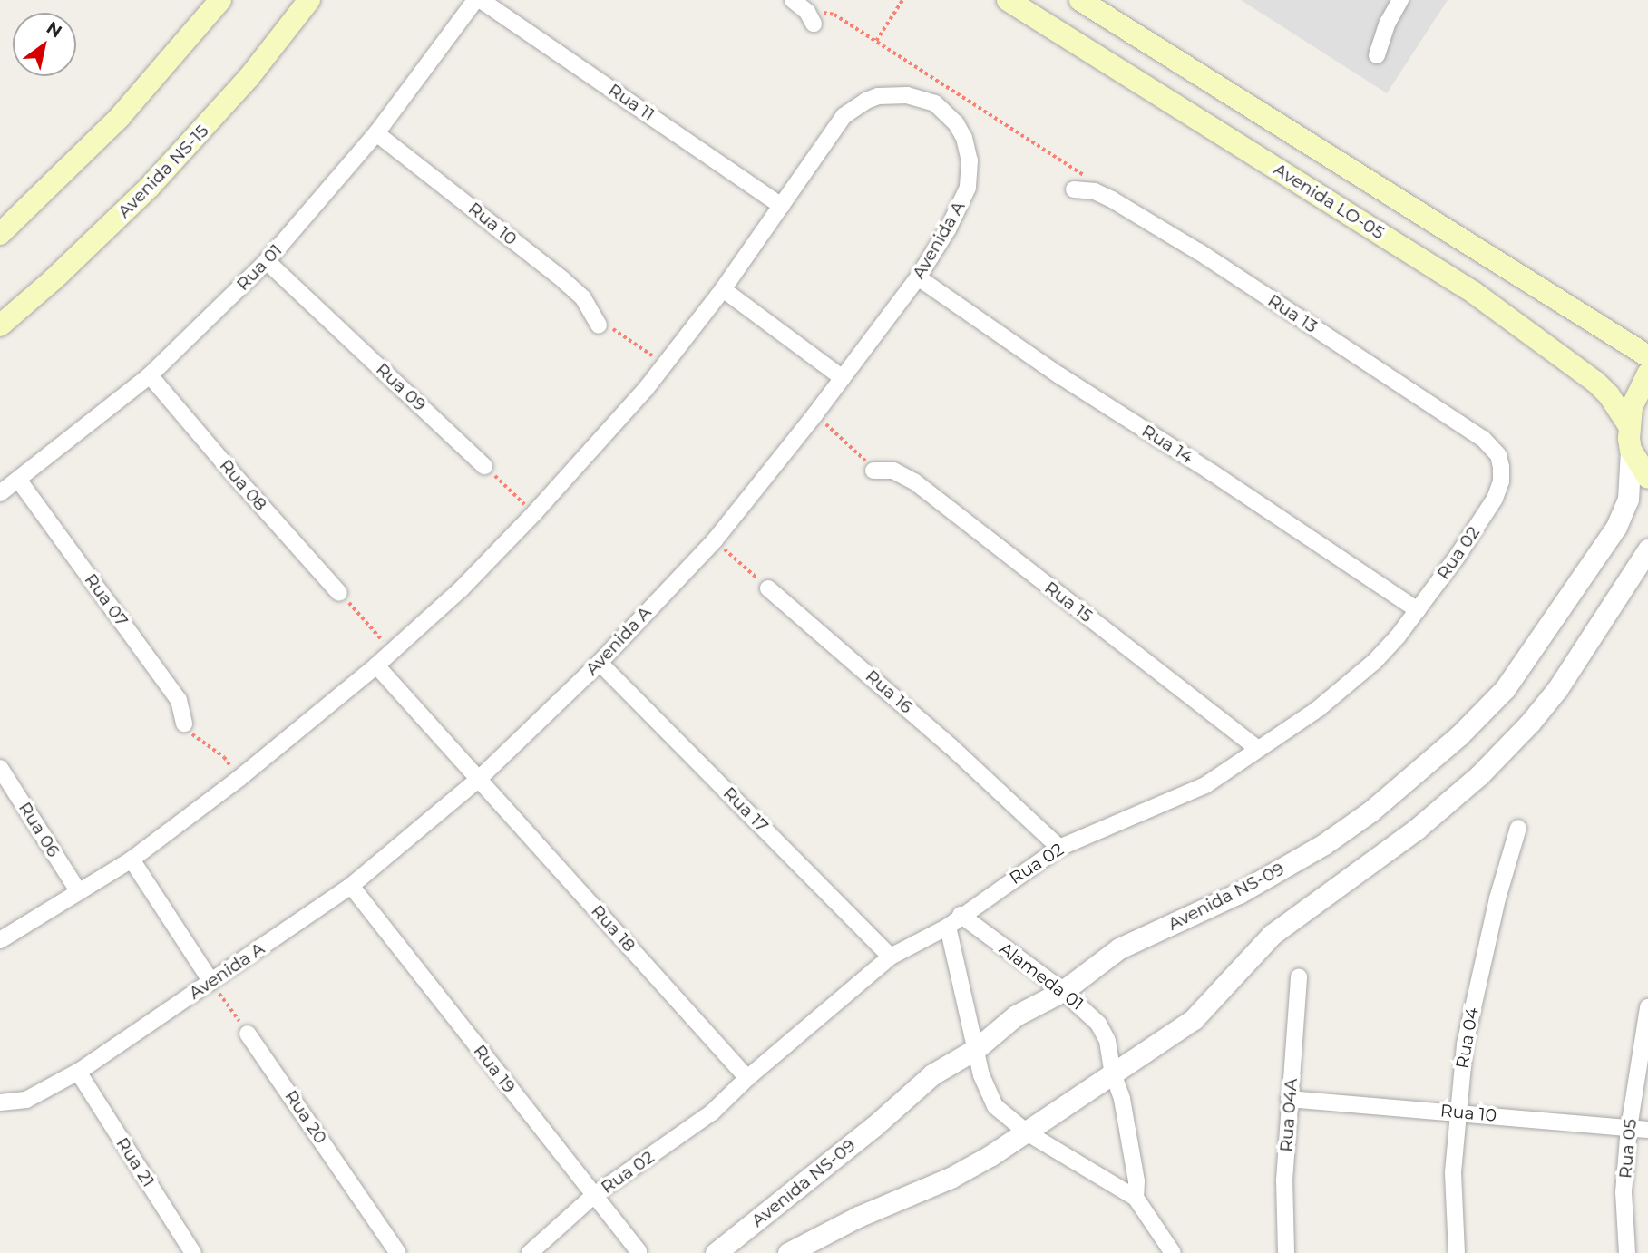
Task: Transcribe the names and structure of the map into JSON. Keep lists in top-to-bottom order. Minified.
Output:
{"streets":{"main road":["Avenida NS-15","Avenida LO-05"],"street":["Rua 11","Rua 10","Avenida A","Rua 01","Rua 13","Rua 09","Rua 14","Rua 08","Rua 02","Rua 07","Rua 15","Rua 16","Rua 17","Rua 06","Avenida NS-09","Rua 18","Alameda 01","Rua 04","Rua 19","Rua 04A","Rua 20","Rua 05","Rua 21"]},"crossings":[["Rua 11","Avenida A"],["Rua 10","Rua 01"],["Rua 10","Rua 04"],["Rua 10","Rua 04A"],["Rua 10","Rua 05"],["Avenida A","Rua 14"],["Avenida A","Rua 17"],["Avenida A","Rua 06"],["Avenida A","Rua 18"],["Avenida A","Rua 19"],["Avenida A","Rua 21"],["Rua 01","Rua 09"],["Rua 01","Rua 08"],["Rua 01","Rua 07"],["Rua 13","Rua 02"],["Rua 14","Rua 02"],["Rua 02","Rua 15"],["Rua 02","Rua 16"],["Rua 02","Rua 17"],["Rua 02","Rua 18"],["Rua 02","Alameda 01"],["Rua 02","Rua 19"],["Avenida NS-09","Alameda 01"]],"north":"top right"}
